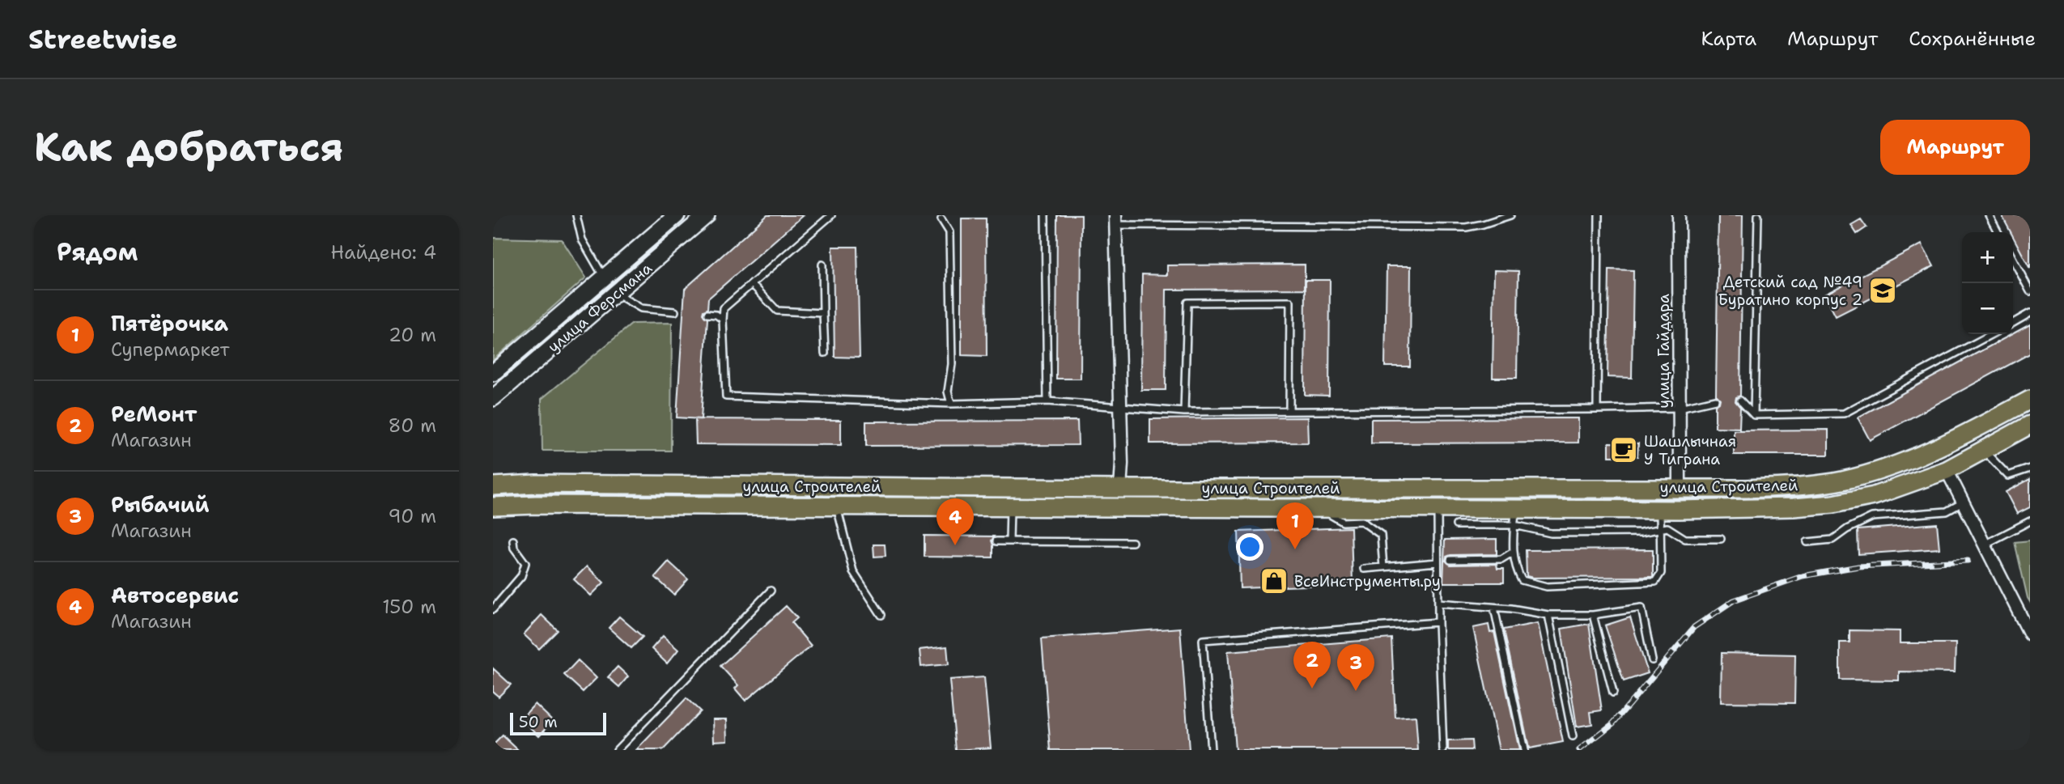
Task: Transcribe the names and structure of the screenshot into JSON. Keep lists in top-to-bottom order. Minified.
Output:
{"streets":{"main road":["улица Строителей"],"street":["улица Ферсмана","улица Гайдара"]},"crossings":[["улица Гайдара","улица Строителей"]],"places":{"school or university":["Детский сад №49 Буратино корпус 2"],"cafe":["Шашлычная У Тиграна"],"shop":["ВсеИнструменты.ру"]},"scale_bar":"50 m","page":{"header":"Streetwise","nav":["Карта","Маршрут","Сохранённые"],"buttons":"Маршрут","title":"Как добраться","heading":["Рядом","Найдено: 4"],"map_buttons":["+","−"],"list":[{"mark":"1","name":"Пятёрочка","note":"Супермаркет","value":"20 m"},{"mark":"2","name":"РеМонт","note":"Магазин","value":"80 m"},{"mark":"3","name":"Рыбачий","note":"Магазин","value":"90 m"},{"mark":"4","name":"Автосервис","note":"Магазин","value":"150 m"}],"pins":["4","1","2","3"],"scale":"50 m"}}
